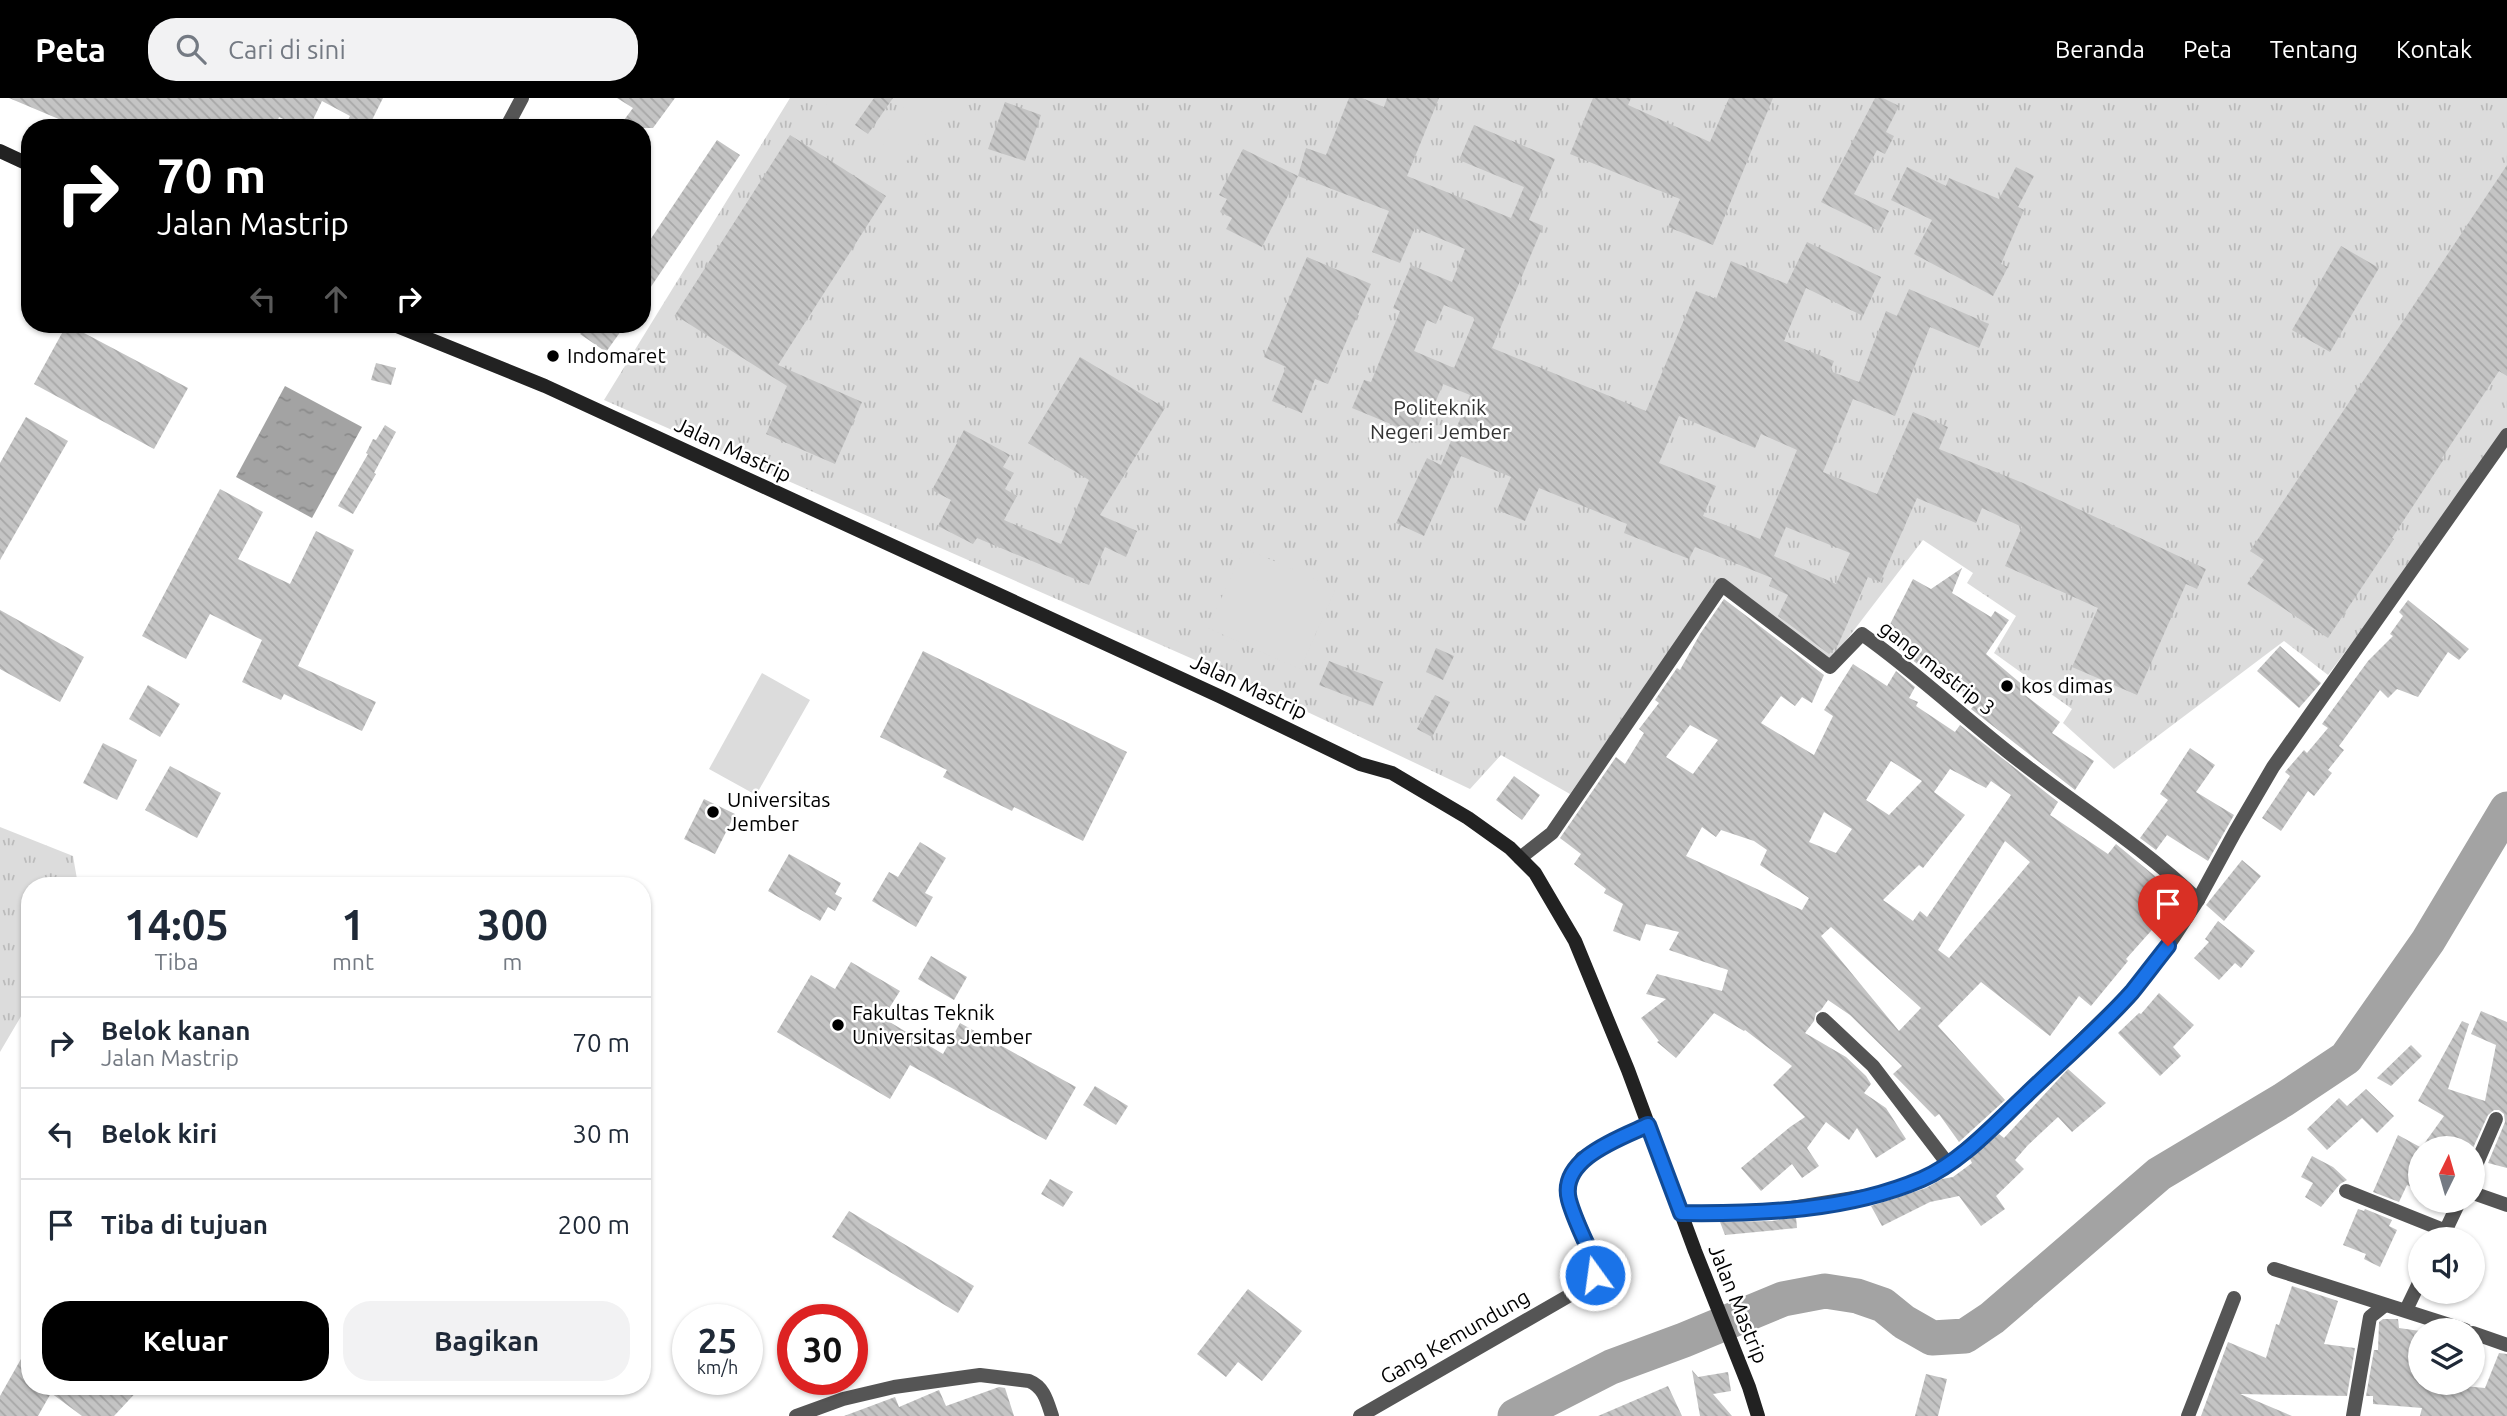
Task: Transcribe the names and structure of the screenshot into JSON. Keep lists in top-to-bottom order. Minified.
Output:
{"streets":{"main road":["Jalan Mastrip"],"street":["gang mastrip 3","Gang Kemundung"]},"crossings":[["Jalan Mastrip","gang mastrip 3"],["Jalan Mastrip","Gang Kemundung"]],"parks":["Politeknik Negeri Jember"],"places":["Indomaret","kos dimas","Universitas Jember","Fakultas Teknik Universitas Jember"],"north":"top","page":{"header":"Peta","search":"Cari di sini","nav":["Beranda","Peta","Tentang","Kontak"],"turn":["70 m","Jalan Mastrip"],"eta":["14:05","Tiba","1","mnt","300","m"],"list":[{"name":"Belok kanan","note":"Jalan Mastrip","value":"70 m"},{"name":"Belok kiri","value":"30 m"},{"name":"Tiba di tujuan","value":"200 m"}],"buttons":["Keluar","Bagikan"],"speed":"25 km/h","limit":"30"}}
